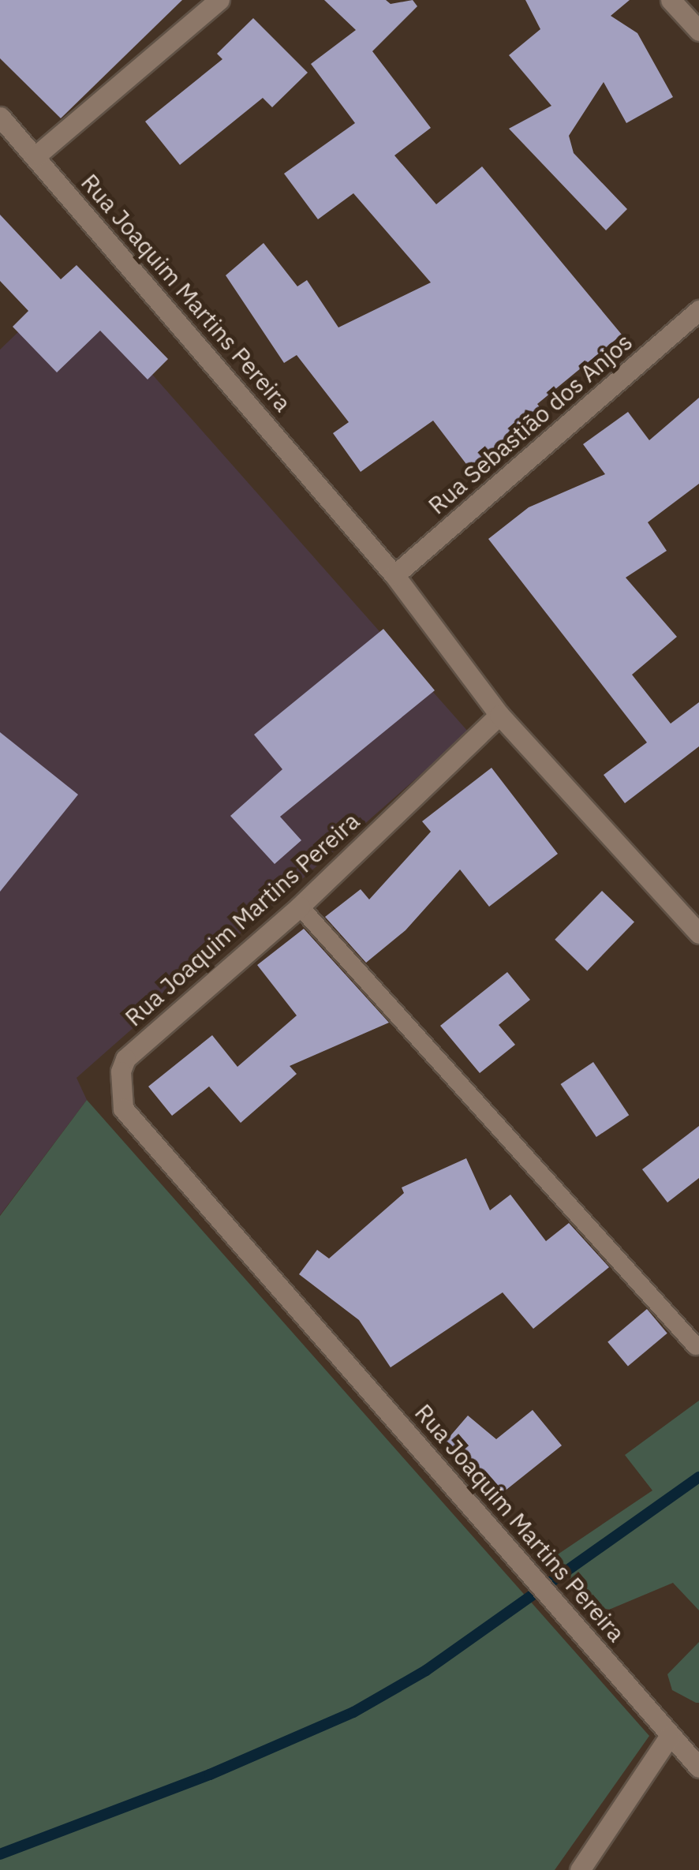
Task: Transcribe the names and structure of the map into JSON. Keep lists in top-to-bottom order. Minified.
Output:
{"streets":{"street":["Rua Joaquim Martins Pereira","Rua Sebastião dos Anjos"]},"crossings":[["Rua Joaquim Martins Pereira","Rua Sebastião dos Anjos"]]}
